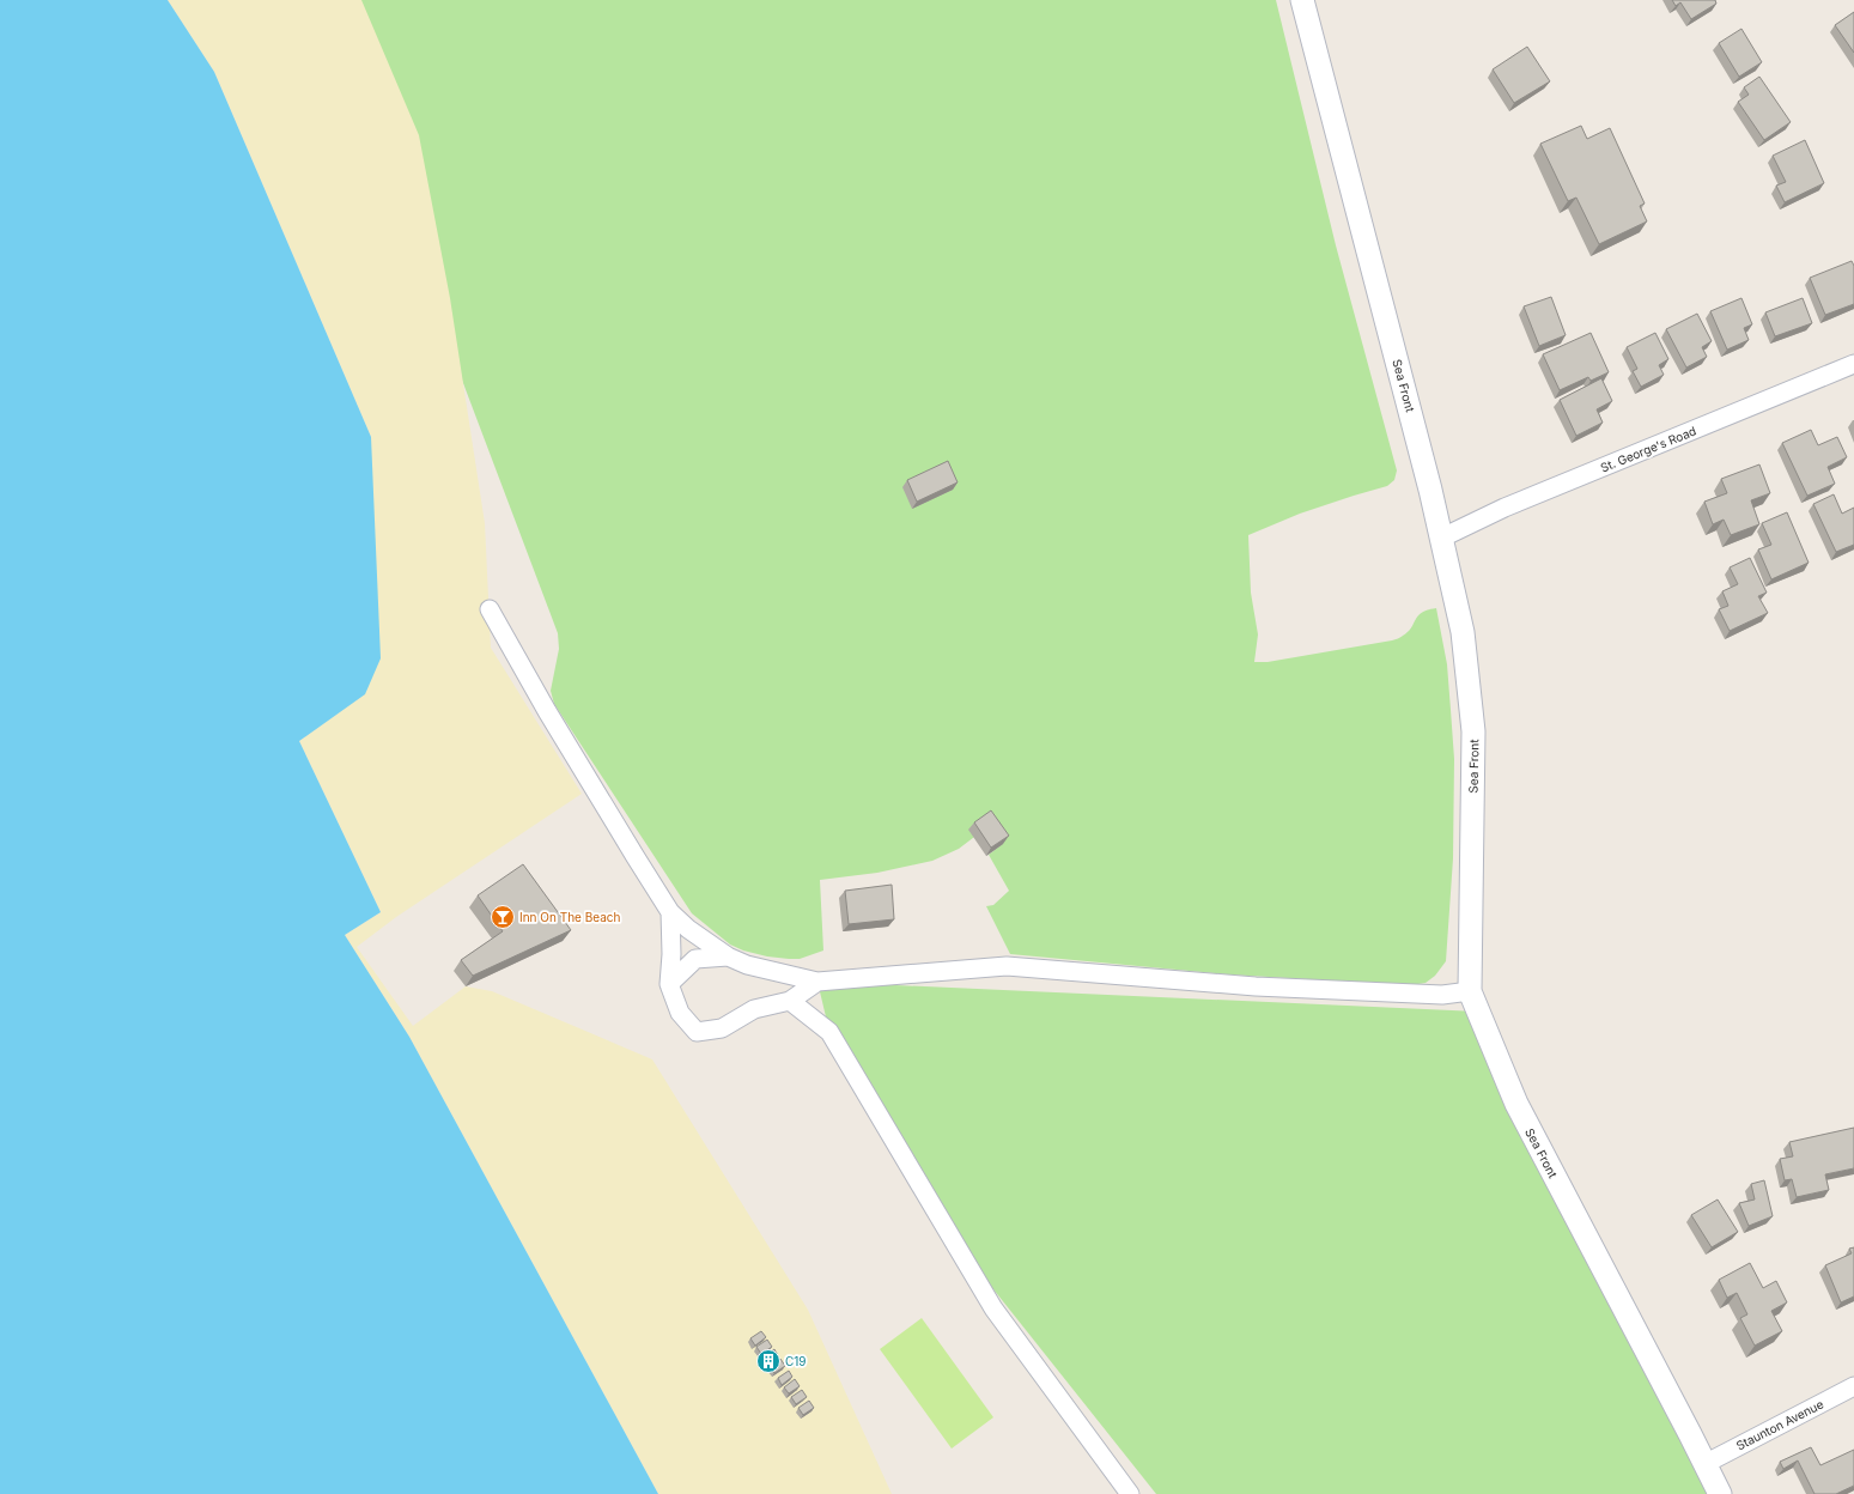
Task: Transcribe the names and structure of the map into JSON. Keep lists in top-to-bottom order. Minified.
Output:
{"streets":{"street":["Sea Front","St. George's Road","Staunton Avenue"]},"crossings":[["Sea Front","St. George's Road"],["Sea Front","Staunton Avenue"]],"places":{"bar":["Inn On The Beach"],"building":["C19"]}}
